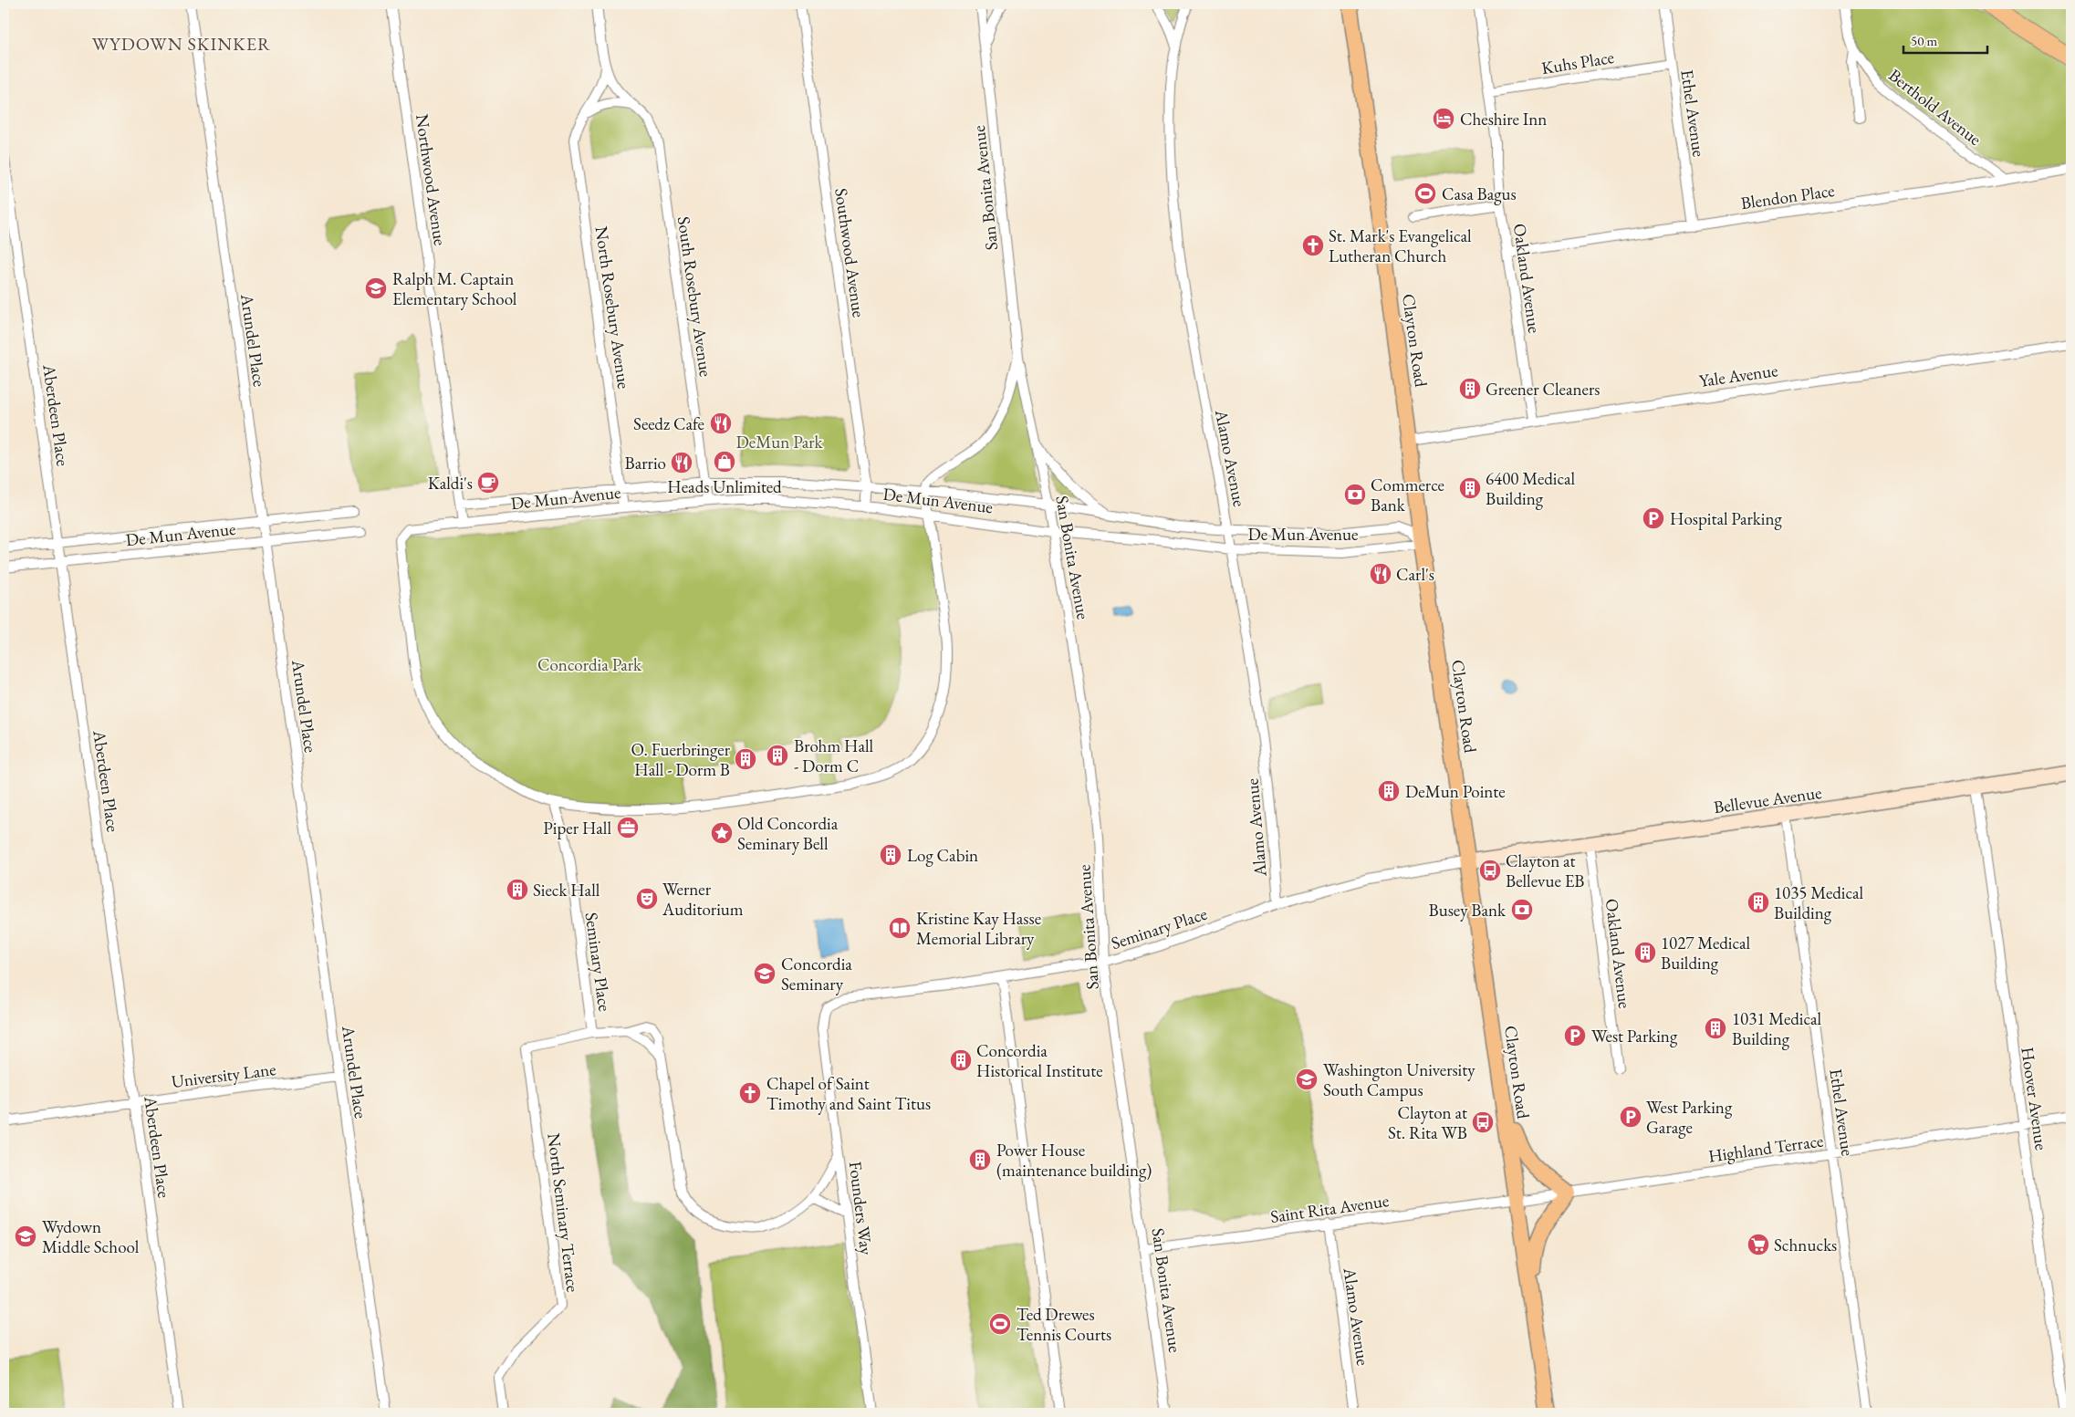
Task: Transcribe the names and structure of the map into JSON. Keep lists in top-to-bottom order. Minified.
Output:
{"streets":{"main road":["Clayton Road"],"street":["Kuhs Place","Berthold Avenue","Ethel Avenue","Northwood Avenue","San Bonita Avenue","Blendon Place","Southwood Avenue","Oakland Avenue","South Rosebury Avenue","North Rosebury Avenue","Arundel Place","Yale Avenue","Aberdeen Place","Alamo Avenue","De Mun Avenue","Bellevue Avenue","Seminary Place","University Lane","Hoover Avenue","Highland Terrace","Founders Way","Saint Rita Avenue","North Seminary Terrace"]},"crossings":[["Kuhs Place","Ethel Avenue"],["Kuhs Place","Oakland Avenue"],["Berthold Avenue","Blendon Place"],["Ethel Avenue","Blendon Place"],["Ethel Avenue","Bellevue Avenue"],["Ethel Avenue","Highland Terrace"],["Northwood Avenue","De Mun Avenue"],["San Bonita Avenue","De Mun Avenue"],["San Bonita Avenue","Seminary Place"],["San Bonita Avenue","Saint Rita Avenue"],["Blendon Place","Oakland Avenue"],["Southwood Avenue","De Mun Avenue"],["Oakland Avenue","Yale Avenue"],["Oakland Avenue","Bellevue Avenue"],["South Rosebury Avenue","North Rosebury Avenue"],["South Rosebury Avenue","De Mun Avenue"],["North Rosebury Avenue","De Mun Avenue"],["Arundel Place","De Mun Avenue"],["Arundel Place","University Lane"],["Clayton Road","Yale Avenue"],["Clayton Road","De Mun Avenue"],["Clayton Road","Bellevue Avenue"],["Clayton Road","Seminary Place"],["Clayton Road","Highland Terrace"],["Clayton Road","Saint Rita Avenue"],["Aberdeen Place","De Mun Avenue"],["Aberdeen Place","University Lane"],["Alamo Avenue","De Mun Avenue"],["Alamo Avenue","Seminary Place"],["Alamo Avenue","Saint Rita Avenue"],["De Mun Avenue","Seminary Place"],["Bellevue Avenue","Seminary Place"],["Bellevue Avenue","Hoover Avenue"],["Seminary Place","Founders Way"],["Seminary Place","North Seminary Terrace"],["Hoover Avenue","Highland Terrace"],["Highland Terrace","Saint Rita Avenue"]],"districts":["WYDOWN SKINKER"],"parks":["DeMun Park","Concordia Park"],"places":{"hotel":["Cheshire Inn"],"sports":["Casa Bagus","Ted Drewes Tennis Courts"],"church":["St. Mark's Evangelical Lutheran Church","Chapel of Saint Timothy and Saint Titus"],"school or university":["Ralph M. Captain Elementary School","Concordia Seminary","Washington University South Campus","Wydown Middle School"],"building":["Greener Cleaners","6400 Medical Building","Brohm Hall - Dorm C","O. Fuerbringer Hall - Dorm B","DeMun Pointe","Log Cabin","Sieck Hall","1035 Medical Building","1027 Medical Building","1031 Medical Building","Concordia Historical Institute","Power House (maintenance building)"],"restaurant":["Seedz Cafe","Barrio","Carl's"],"shop":["Heads Unlimited"],"cafe":["Kaldi's"],"bank":["Commerce Bank","Busey Bank"],"parking":["Hospital Parking","West Parking","West Parking Garage"],"office":["Piper Hall"],"place":["Old Concordia Seminary Bell"],"bus stop":["Clayton at Bellevue EB","Clayton at St. Rita WB"],"theatre":["Werner Auditorium"],"library":["Kristine Kay Hasse Memorial Library"],"supermarket":["Schnucks"]},"scale_bar":"50 m"}
